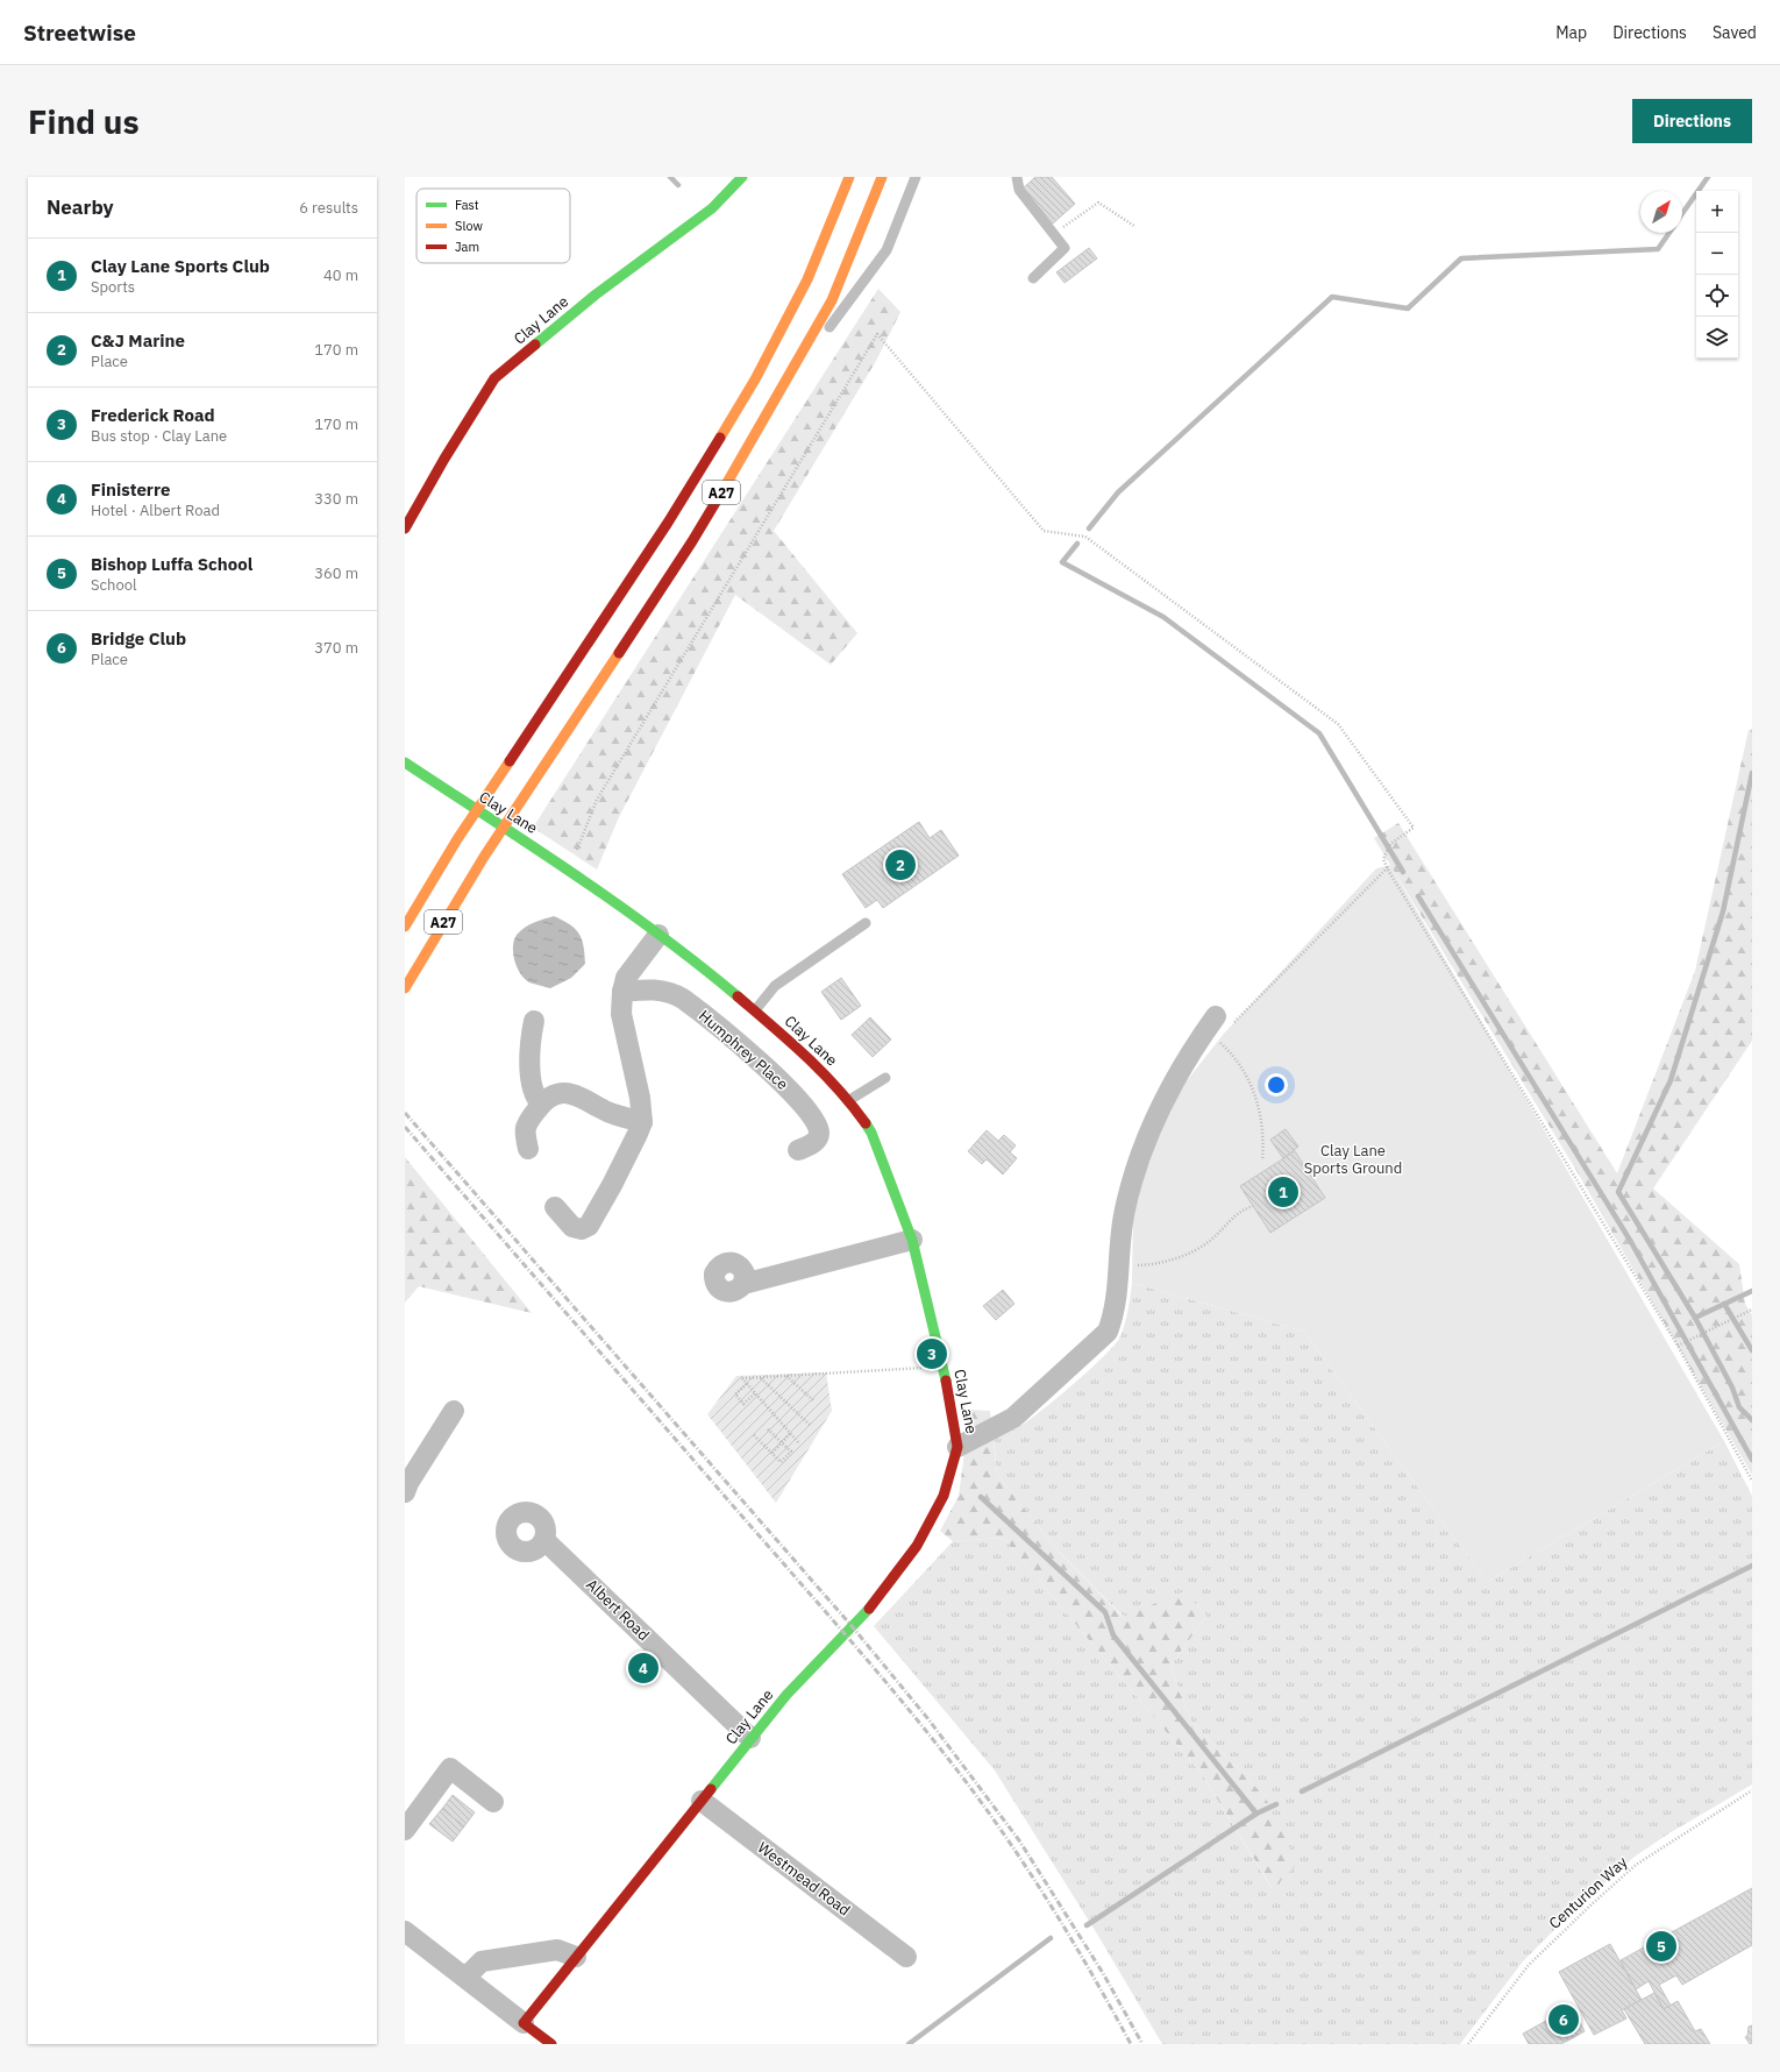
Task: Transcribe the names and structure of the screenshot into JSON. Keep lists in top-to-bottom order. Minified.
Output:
{"streets":{"main road":["Clay Lane","A27"],"street":["Humphrey Place","Albert Road","Westmead Road"],"path":["Centurion Way"]},"crossings":[["Clay Lane","Albert Road"],["Clay Lane","Westmead Road"]],"parks":["Clay Lane Sports Ground"],"legend":["Fast","Slow","Jam"],"north":"top right","page":{"header":"Streetwise","nav":["Map","Directions","Saved"],"buttons":"Directions","title":"Find us","heading":["Nearby","6 results"],"map_buttons":["+","−"],"list":[{"mark":"1","name":"Clay Lane Sports Club","note":"Sports","value":"40 m"},{"mark":"2","name":"C&J Marine","note":"Place","value":"170 m"},{"mark":"3","name":"Frederick Road","note":"Bus stop · Clay Lane","value":"170 m"},{"mark":"4","name":"Finisterre","note":"Hotel · Albert Road","value":"330 m"},{"mark":"5","name":"Bishop Luffa School","note":"School","value":"360 m"},{"mark":"6","name":"Bridge Club","note":"Place","value":"370 m"}],"pins":["2","1","3","4","5","6"]}}
